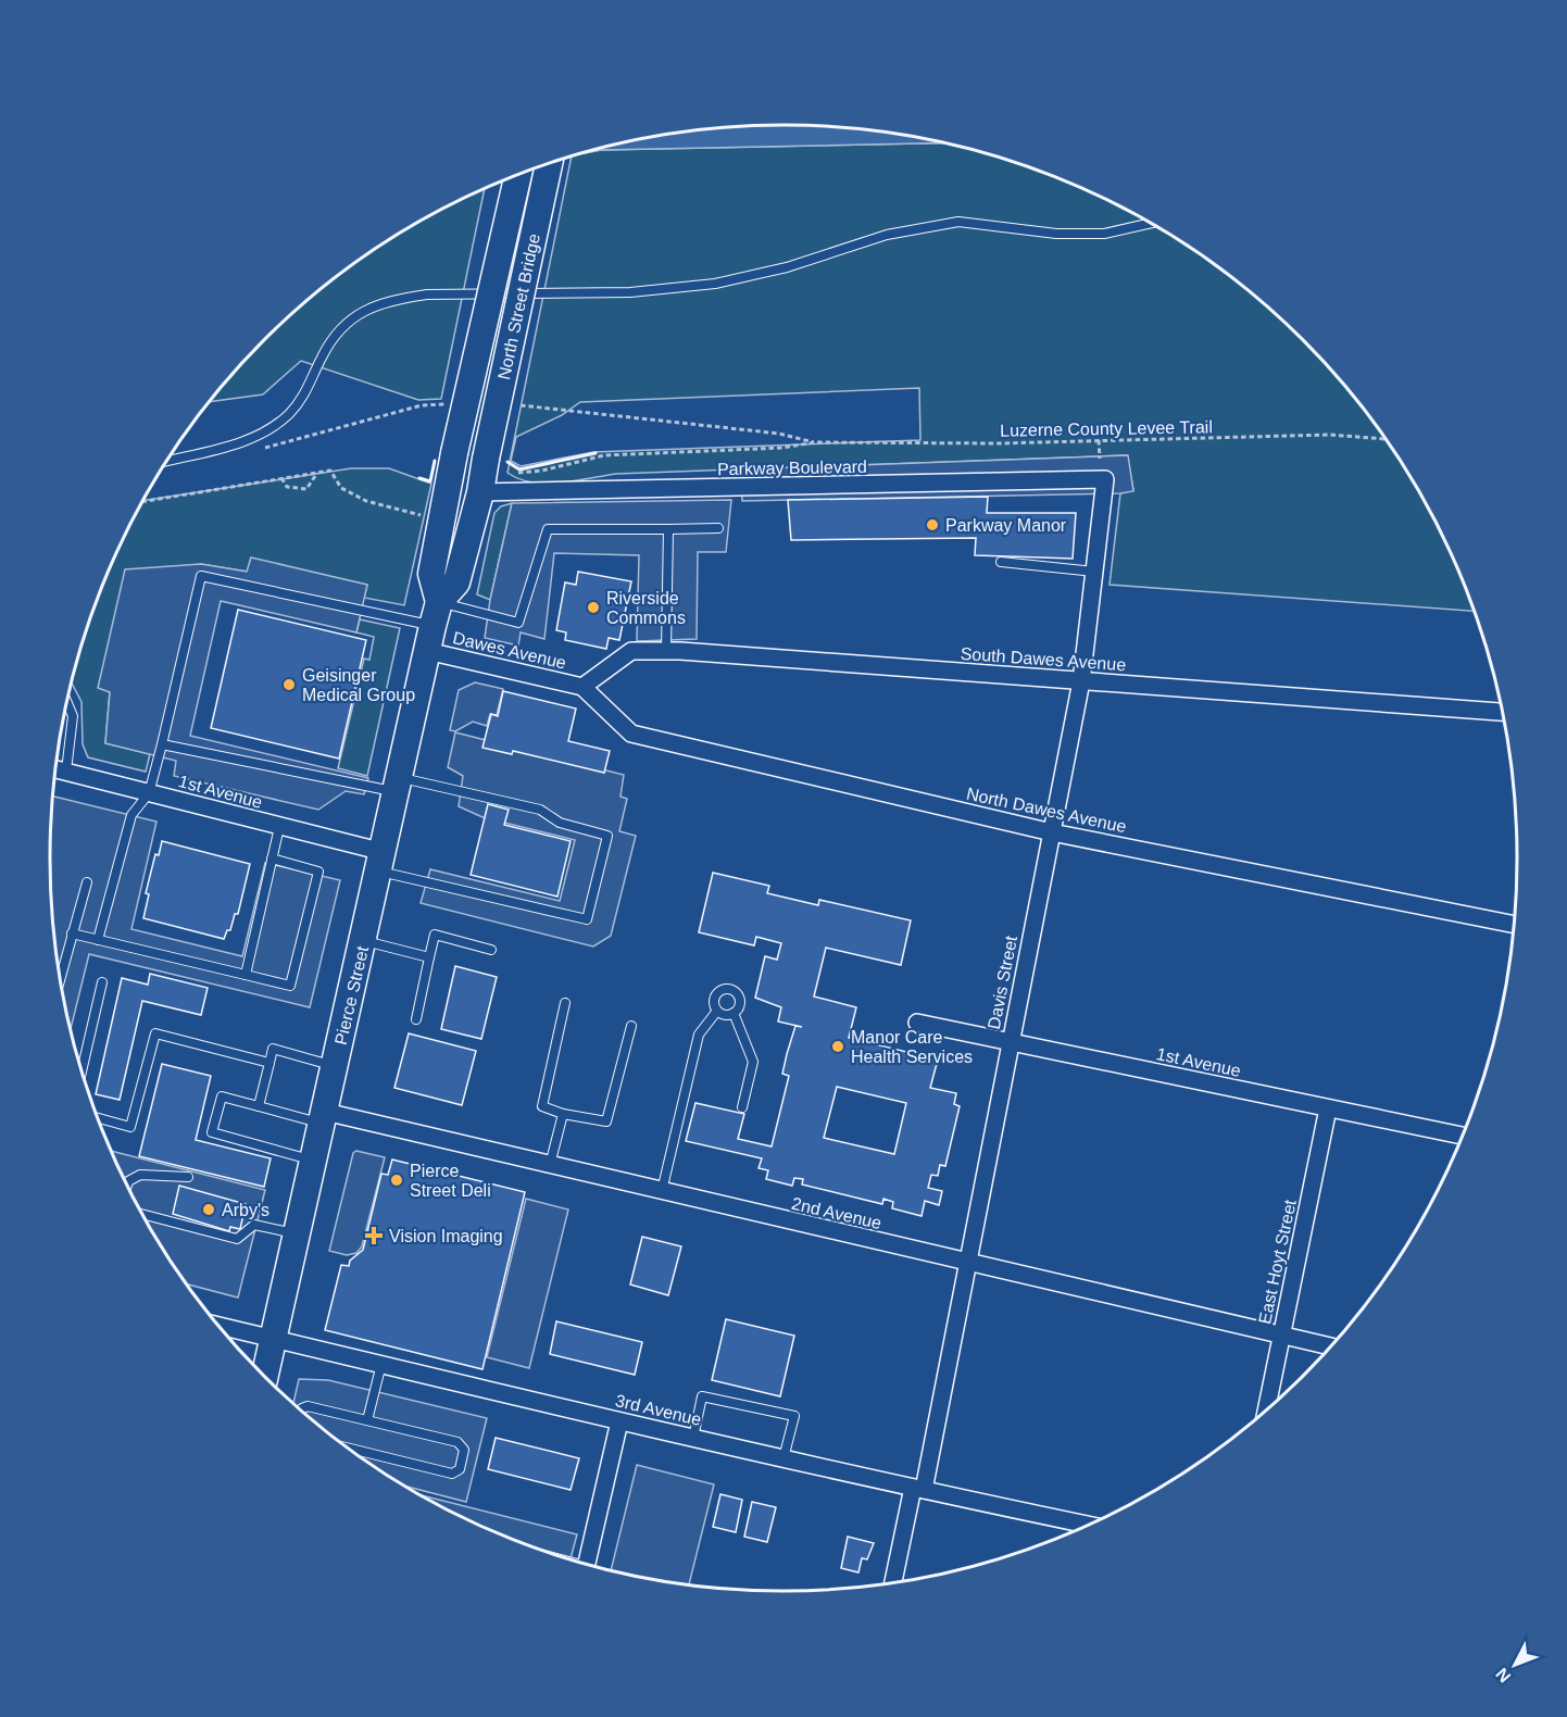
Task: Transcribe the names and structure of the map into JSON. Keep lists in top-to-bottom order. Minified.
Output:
{"streets":{"main road":["North Street Bridge","Pierce Street"],"street":["Parkway Boulevard","Dawes Avenue","South Dawes Avenue","1st Avenue","North Dawes Avenue","Davis Street","2nd Avenue","East Hoyt Street","3rd Avenue"],"path":["Luzerne County Levee Trail"]},"crossings":[["North Street Bridge","Pierce Street"],["Parkway Boulevard","Davis Street"],["Parkway Boulevard","Pierce Street"],["Dawes Avenue","South Dawes Avenue"],["Dawes Avenue","North Dawes Avenue"],["Dawes Avenue","Pierce Street"],["South Dawes Avenue","North Dawes Avenue"],["South Dawes Avenue","Davis Street"],["1st Avenue","Davis Street"],["1st Avenue","Pierce Street"],["1st Avenue","East Hoyt Street"],["North Dawes Avenue","Davis Street"],["Davis Street","2nd Avenue"],["Davis Street","3rd Avenue"],["Pierce Street","2nd Avenue"],["Pierce Street","3rd Avenue"],["2nd Avenue","East Hoyt Street"]],"places":{"other":["Parkway Manor","Riverside Commons","Geisinger Medical Group","Manor Care Health Services","Pierce Street Deli","Arby's"],"health":["Vision Imaging"]},"north":"bottom left"}
